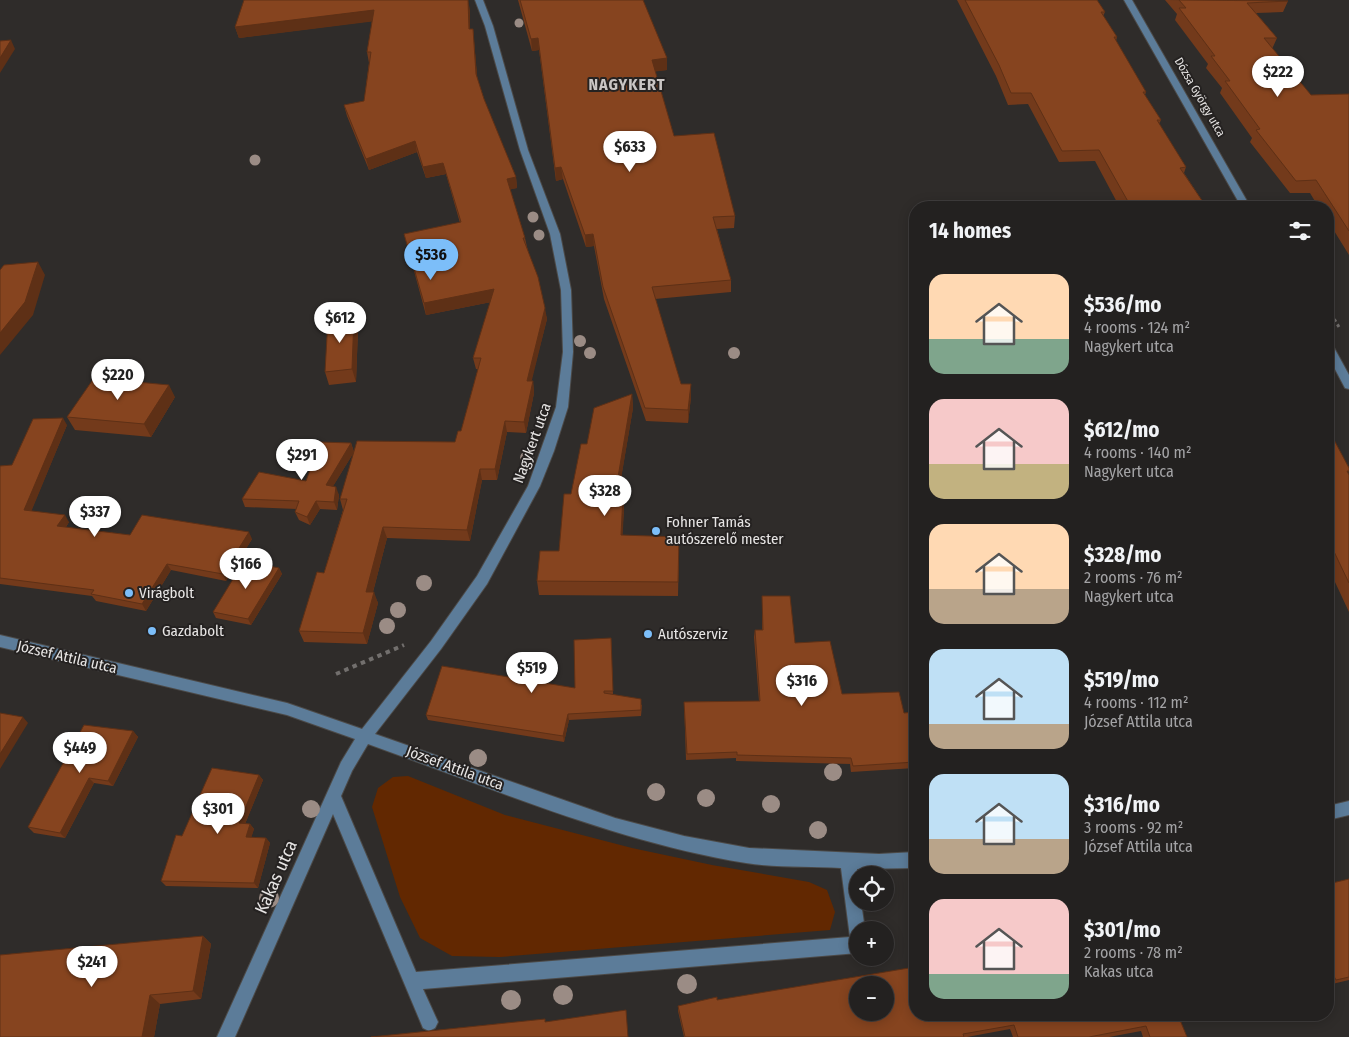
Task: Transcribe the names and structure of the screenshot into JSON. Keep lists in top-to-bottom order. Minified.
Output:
{"streets":{"street":["Dózsa György utca","Nagykert utca","József Attila utca","Kakas utca"]},"crossings":[["Nagykert utca","József Attila utca"],["Nagykert utca","Kakas utca"],["József Attila utca","Kakas utca"]],"districts":["NAGYKERT"],"places":["Fohner Tamás autószerelő mester","Virágbolt","Gazdabolt","Autószerviz"],"page":{"price":["$222","$633","$536","$612","$220","$291","$328","$337","$166","$519","$316","$449","$301","$241"],"heading":"14 homes","list":[{"name":"$536/mo","note":"4 rooms · 124 m² · Nagykert utca"},{"name":"$612/mo","note":"4 rooms · 140 m² · Nagykert utca"},{"name":"$328/mo","note":"2 rooms · 76 m² · Nagykert utca"},{"name":"$519/mo","note":"4 rooms · 112 m² · József Attila utca"},{"name":"$316/mo","note":"3 rooms · 92 m² · József Attila utca"},{"name":"$301/mo","note":"2 rooms · 78 m² · Kakas utca"}],"map_buttons":["+","−"]}}
